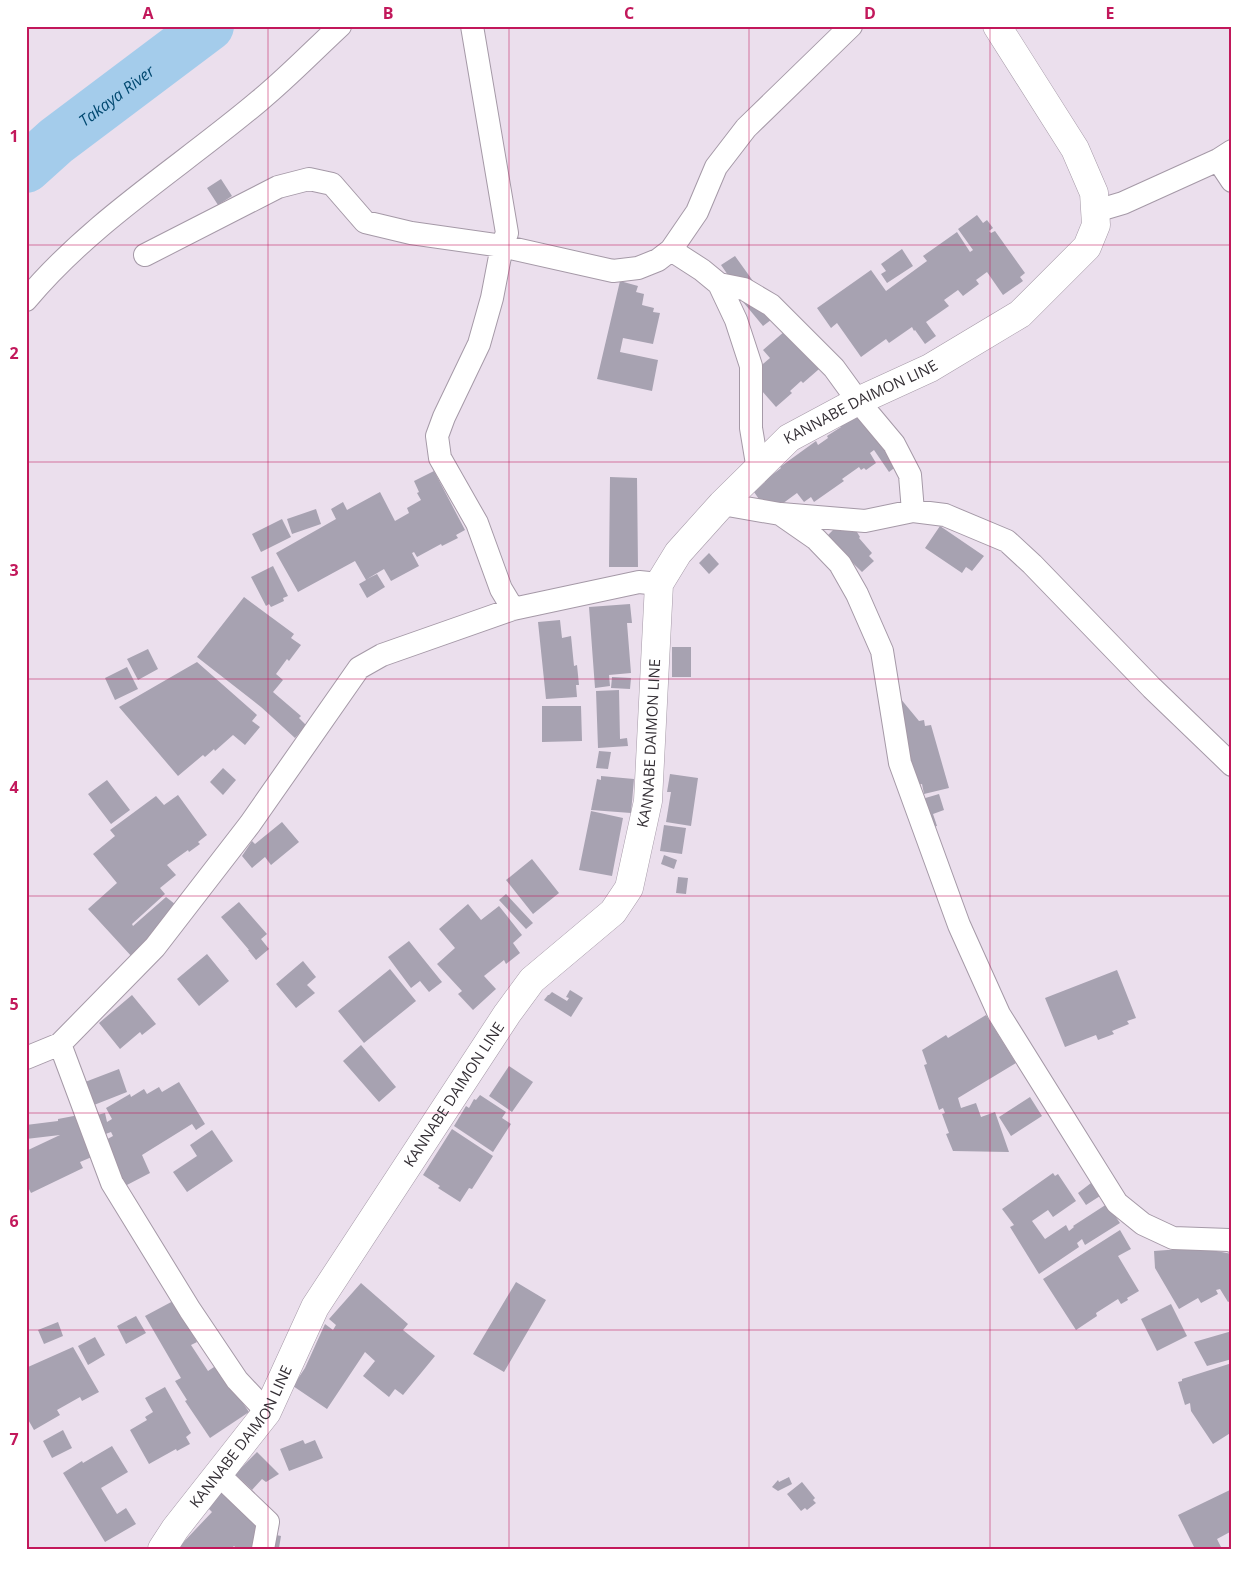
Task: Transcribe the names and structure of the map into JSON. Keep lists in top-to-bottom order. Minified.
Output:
{"streets":{"main road":["KANNABE DAIMON LINE"]},"water":["Takaya River"],"grid":{"columns":["A","B","C","D","E"],"rows":["1","2","3","4","5","6","7"]}}
